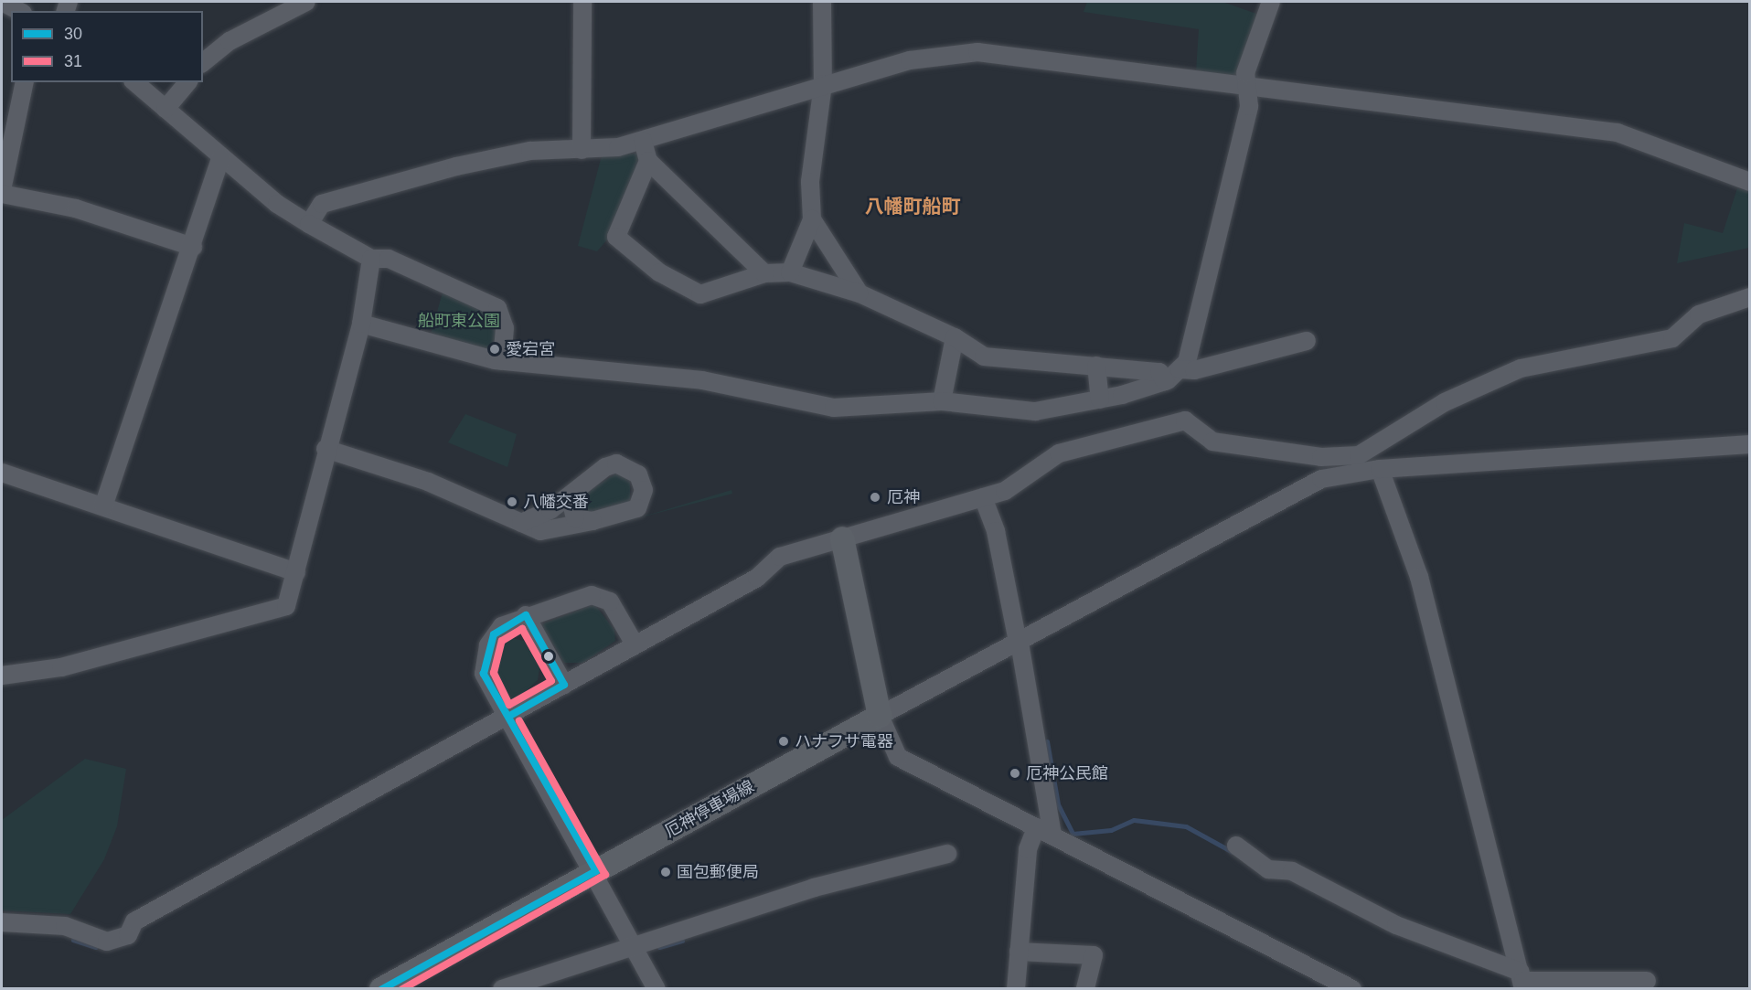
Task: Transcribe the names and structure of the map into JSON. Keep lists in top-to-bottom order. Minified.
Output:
{"streets":{"main road":["厄神停車場線"]},"districts":["八幡町船町"],"parks":["船町東公園"],"places":["愛宕宮","厄神","八幡交番","ハナフサ電器","厄神公民館","国包郵便局"],"lines":["transit line 30","transit line 31"],"legend":["30","31"]}
